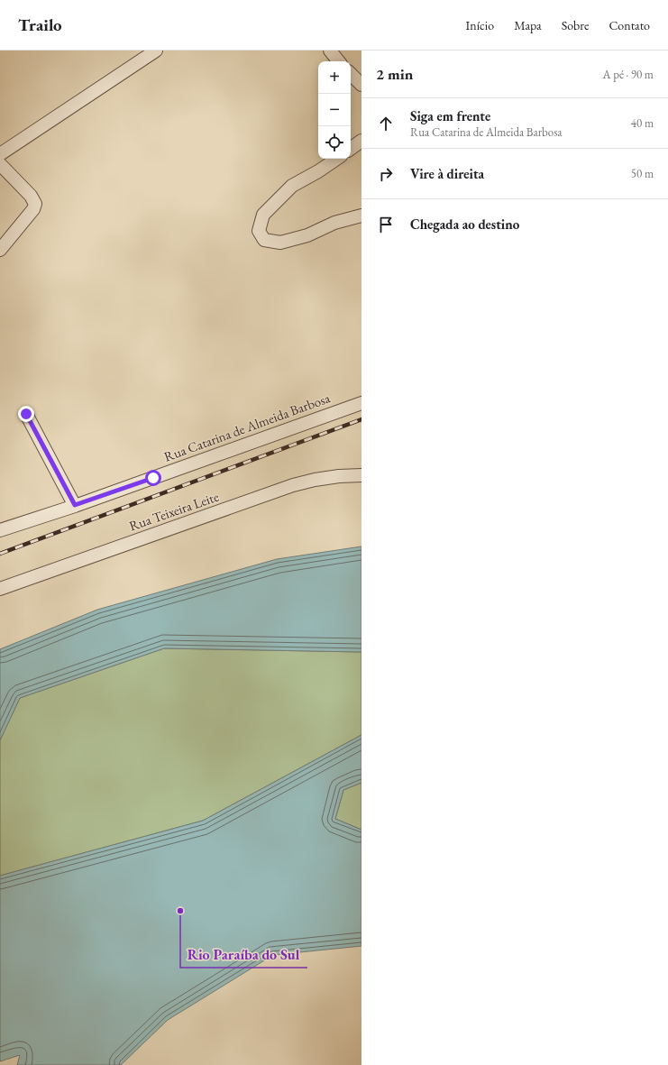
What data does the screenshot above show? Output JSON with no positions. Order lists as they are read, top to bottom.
{
  "streets": {
    "street": ["Rua Catarina de Almeida Barbosa", "Rua Teixeira Leite"]
  },
  "places": ["Rio Paraíba do Sul"],
  "page": {
    "header": "Trailo",
    "nav": [
      "Início",
      "Mapa",
      "Sobre",
      "Contato"
    ],
    "heading": ["2 min", "A pé · 90 m"],
    "map_buttons": ["+", "−"],
    "list": [
      ["Siga em frente", "Rua Catarina de Almeida Barbosa", "40 m"],
      ["Vire à direita", "50 m"],
      "Chegada ao destino"
    ]
  }
}
